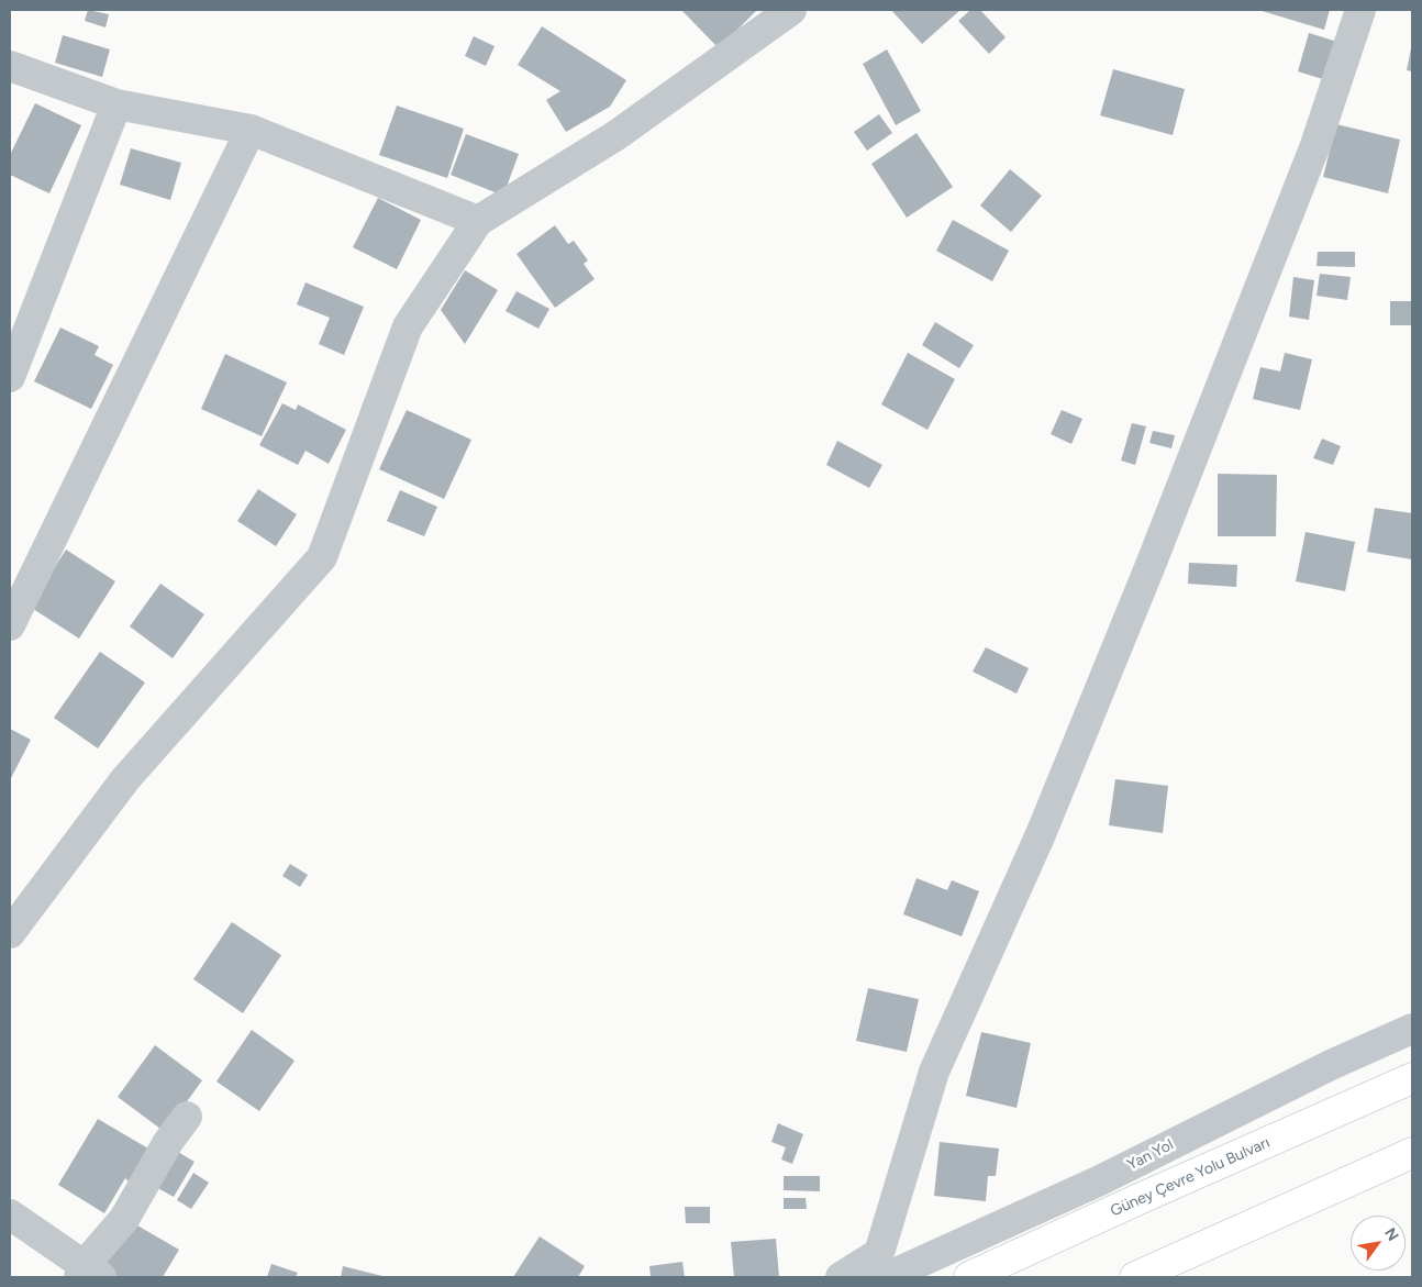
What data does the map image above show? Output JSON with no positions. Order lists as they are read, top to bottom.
{
  "streets": {
    "highway": ["Güney Çevre Yolu Bulvarı"],
    "street": ["Yan Yol"]
  },
  "north": "top right"
}
